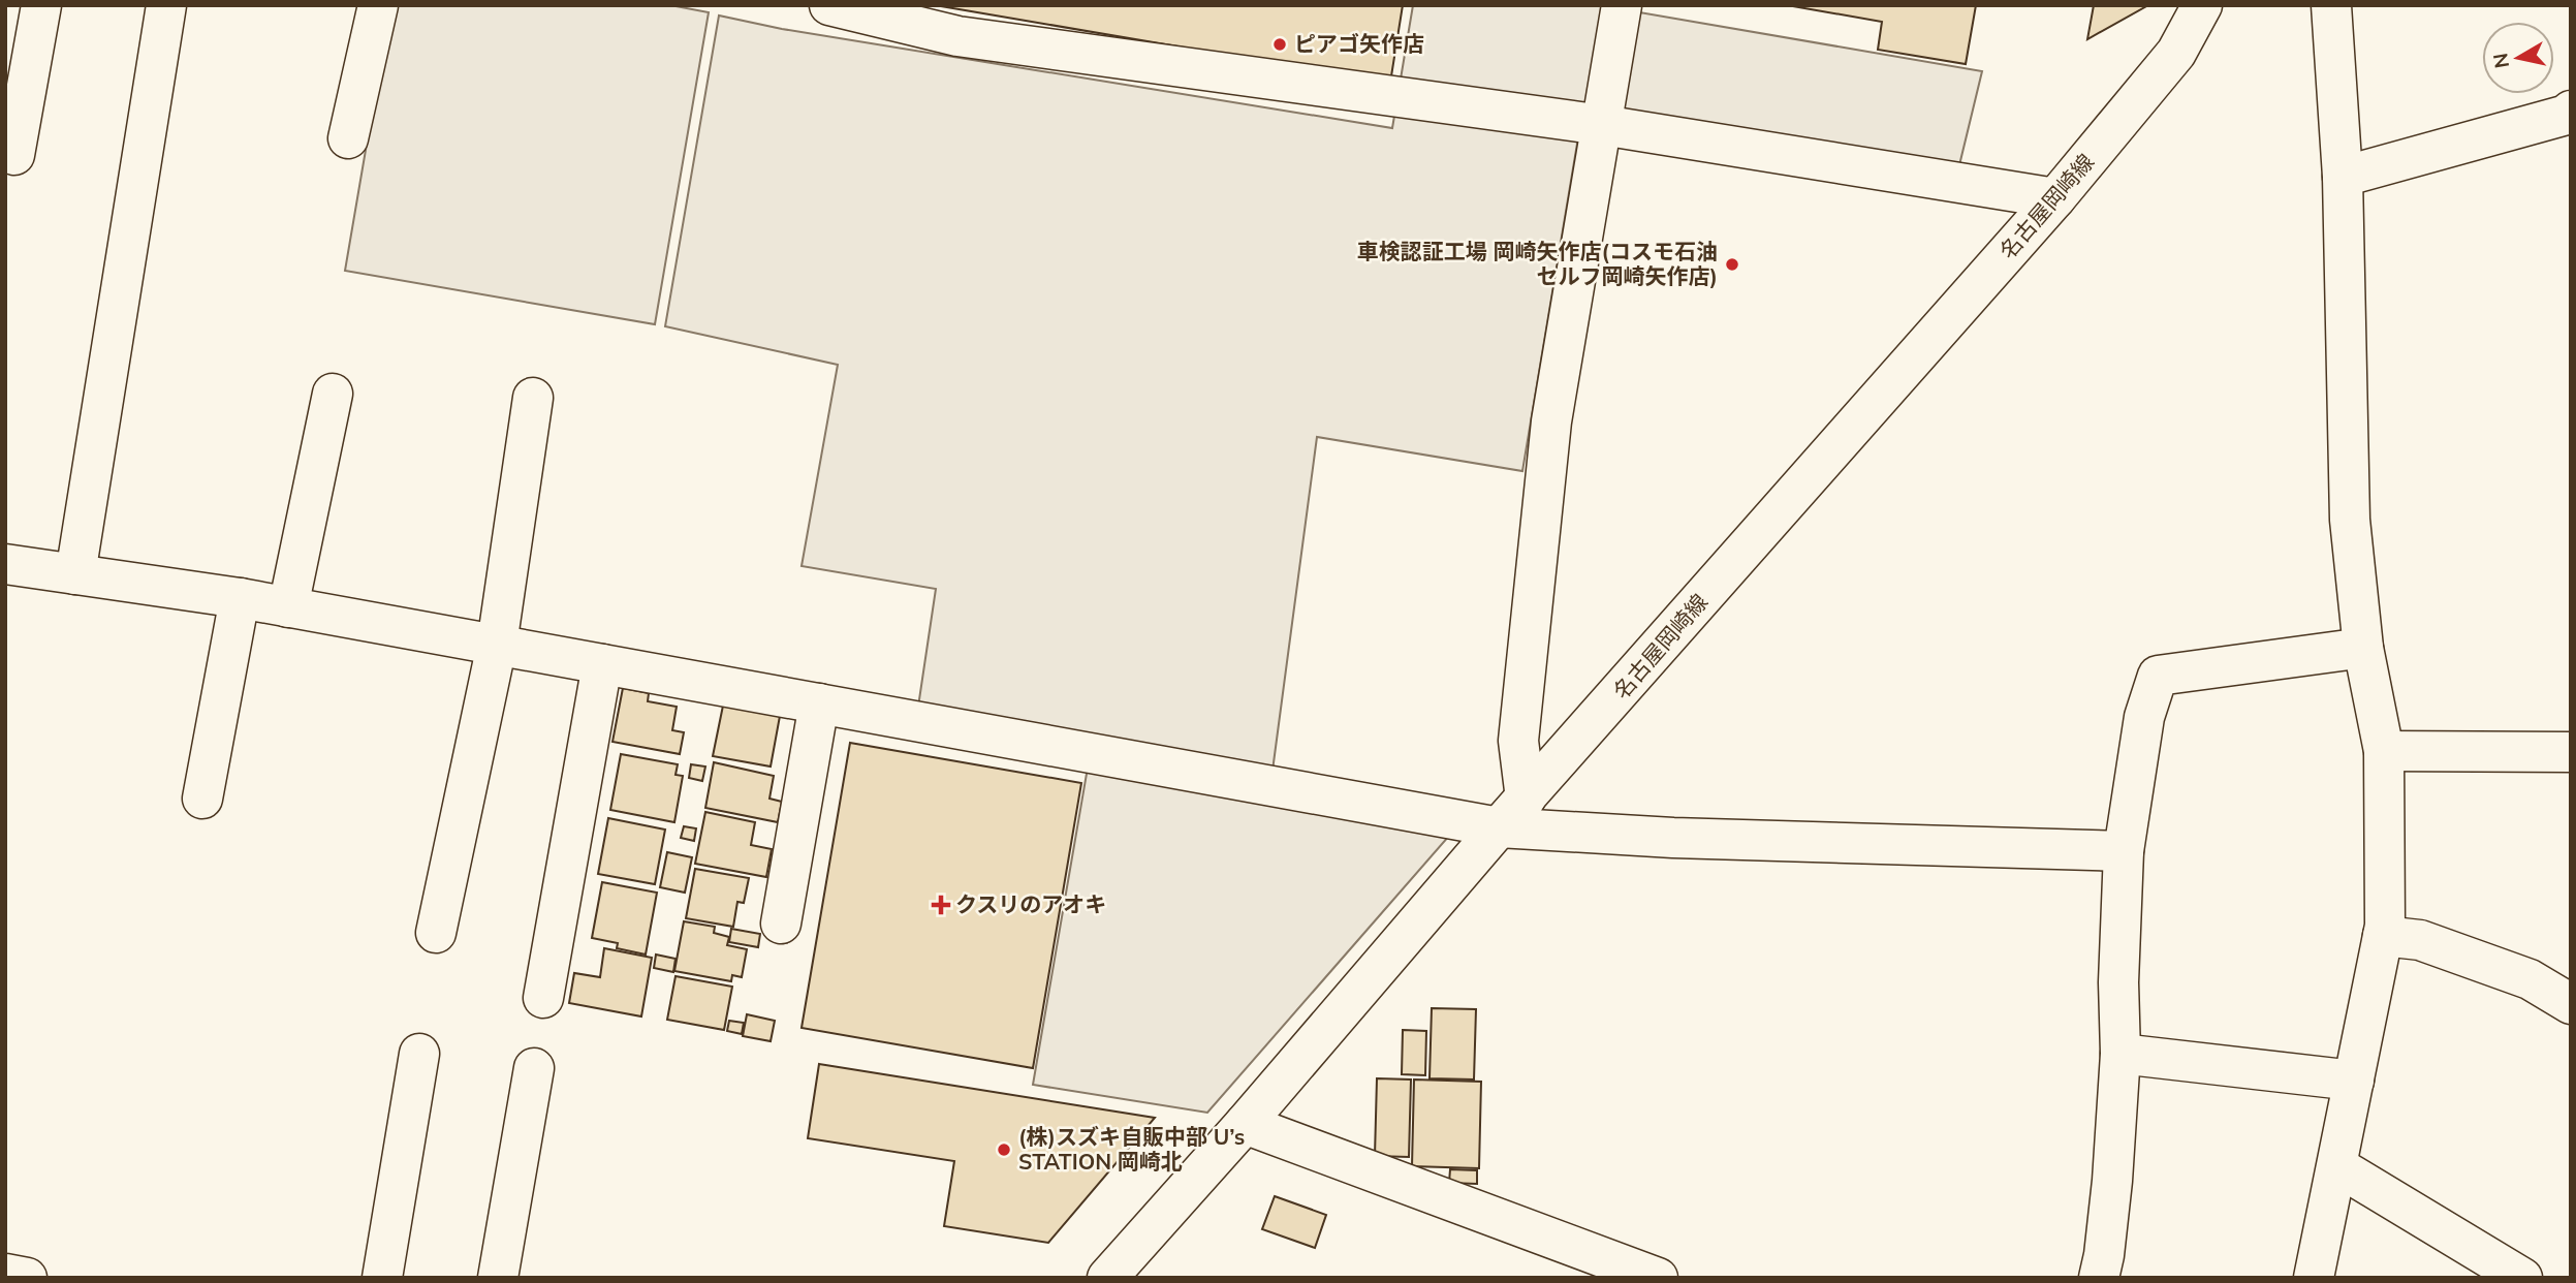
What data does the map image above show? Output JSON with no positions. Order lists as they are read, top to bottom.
{
  "streets": {
    "street": ["名古屋岡崎線"]
  },
  "places": {
    "other": ["ピアゴ矢作店", "車検認証工場 岡崎矢作店(コスモ石油 セルフ岡崎矢作店)", "(株)スズキ自販中部 U’s STATION 岡崎北"],
    "health": ["クスリのアオキ"]
  },
  "north": "left"
}
